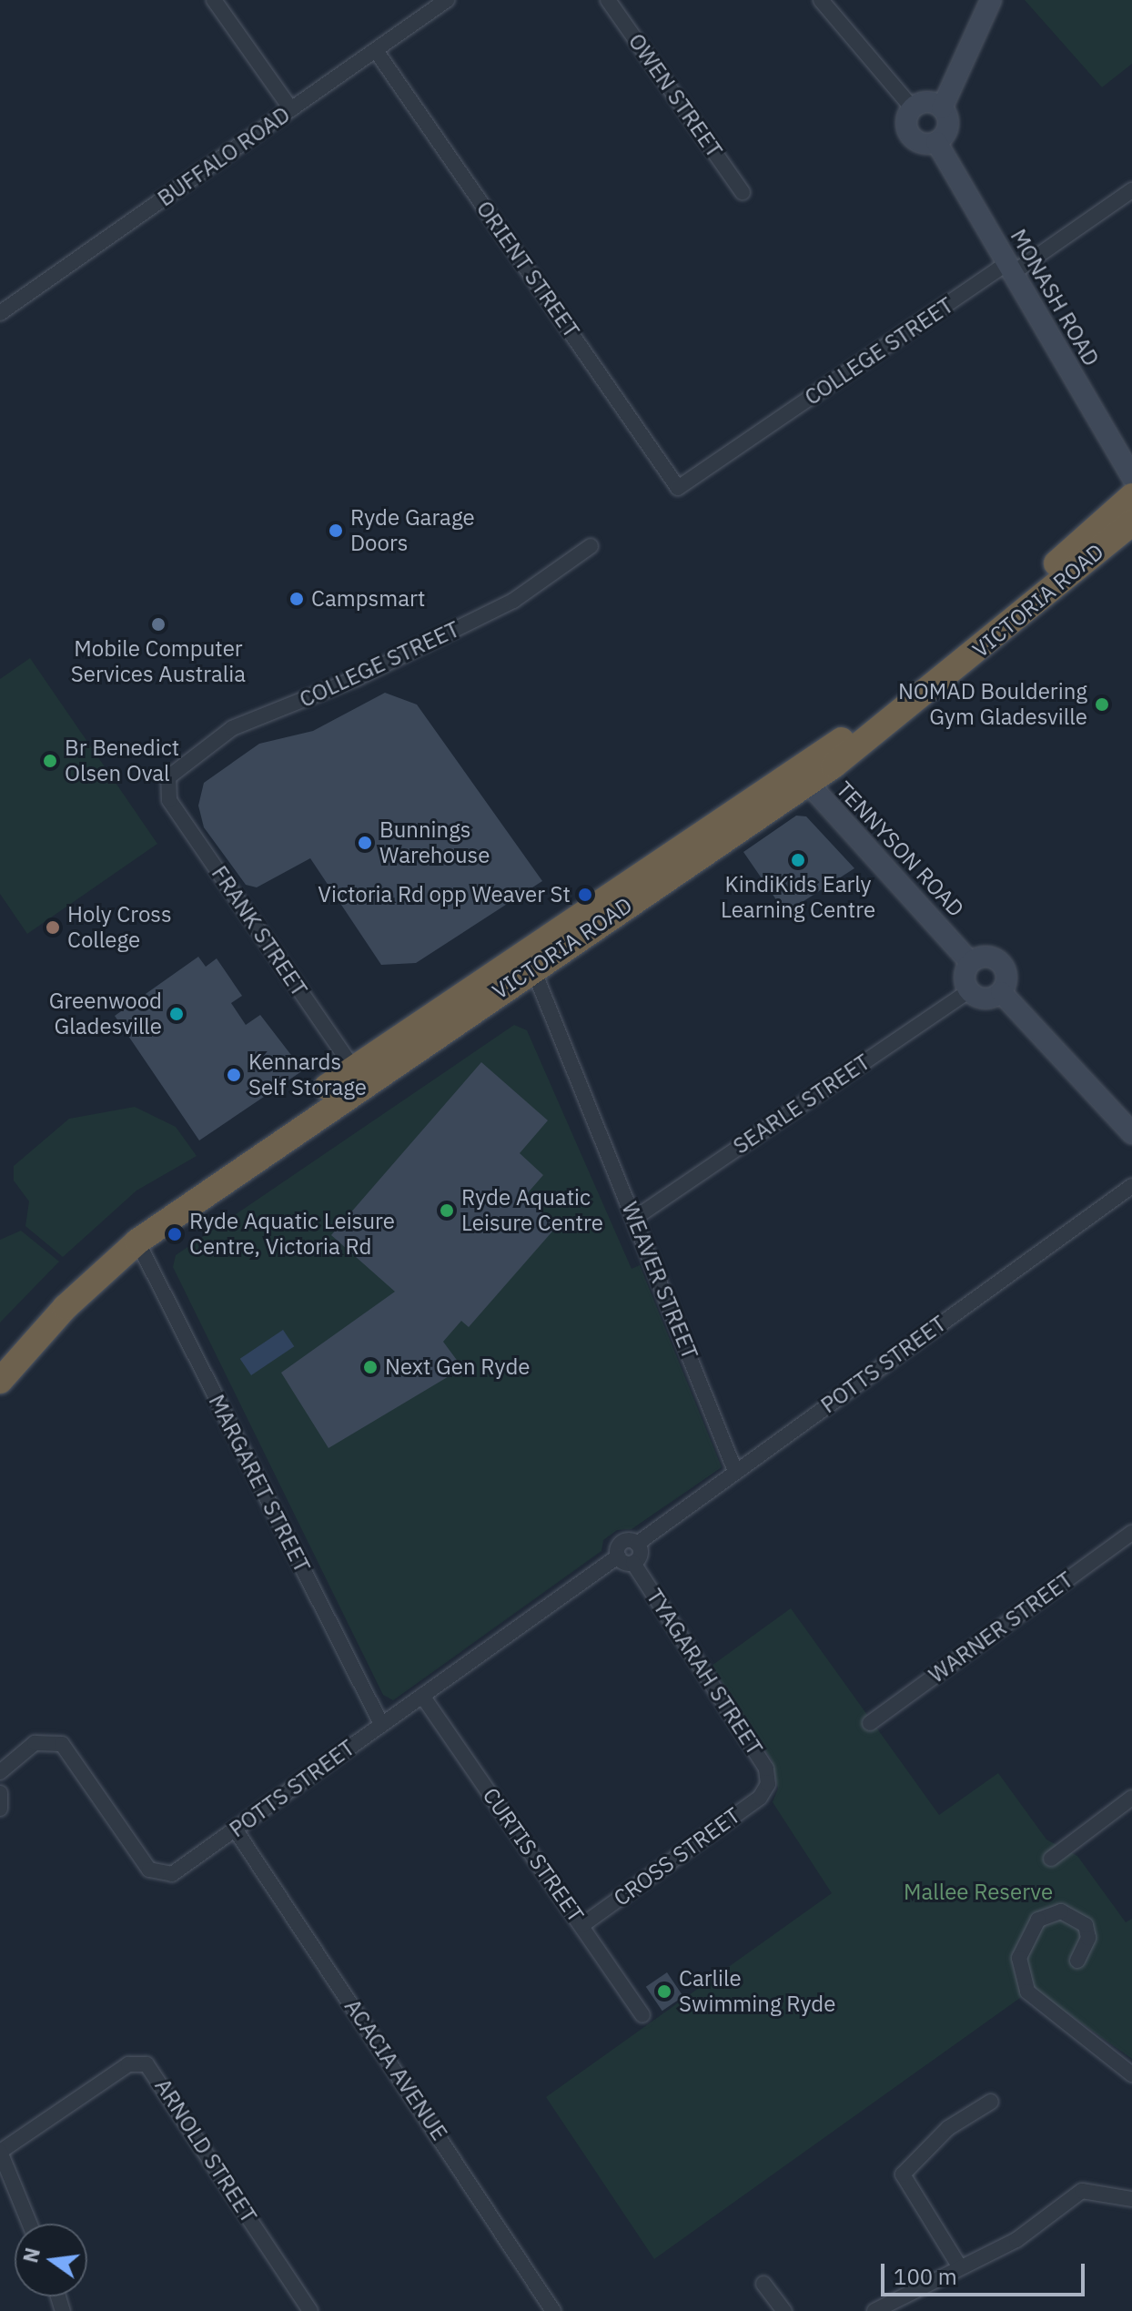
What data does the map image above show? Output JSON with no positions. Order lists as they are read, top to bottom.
{
  "streets": {
    "highway": ["VICTORIA ROAD"],
    "main road": ["MONASH ROAD", "TENNYSON ROAD"],
    "street": [
      "OWEN STREET",
      "BUFFALO ROAD",
      "ORIENT STREET",
      "COLLEGE STREET",
      "FRANK STREET",
      "SEARLE STREET",
      "WEAVER STREET",
      "POTTS STREET",
      "MARGARET STREET",
      "WARNER STREET",
      "TYAGARAH STREET",
      "CURTIS STREET",
      "CROSS STREET",
      "ACACIA AVENUE",
      "ARNOLD STREET"
    ]
  },
  "crossings": [
    ["BUFFALO ROAD", "ORIENT STREET"],
    ["ORIENT STREET", "COLLEGE STREET"],
    ["MONASH ROAD", "COLLEGE STREET"],
    ["COLLEGE STREET", "FRANK STREET"],
    ["VICTORIA ROAD", "TENNYSON ROAD"],
    ["VICTORIA ROAD", "FRANK STREET"],
    ["VICTORIA ROAD", "WEAVER STREET"],
    ["VICTORIA ROAD", "MARGARET STREET"],
    ["TENNYSON ROAD", "SEARLE STREET"],
    ["SEARLE STREET", "WEAVER STREET"],
    ["WEAVER STREET", "POTTS STREET"],
    ["POTTS STREET", "MARGARET STREET"],
    ["POTTS STREET", "CURTIS STREET"],
    ["POTTS STREET", "ACACIA AVENUE"],
    ["TYAGARAH STREET", "CROSS STREET"],
    ["CURTIS STREET", "CROSS STREET"]
  ],
  "parks": ["Mallee Reserve"],
  "places": [
    "Ryde Garage Doors",
    "Campsmart",
    "Mobile Computer Services Australia",
    "NOMAD Bouldering Gym Gladesville",
    "Br Benedict Olsen Oval",
    "Bunnings Warehouse",
    "KindiKids Early Learning Centre",
    "Victoria Rd opp Weaver St",
    "Holy Cross College",
    "Greenwood Gladesville",
    "Kennards Self Storage",
    "Ryde Aquatic Leisure Centre",
    "Ryde Aquatic Leisure Centre, Victoria Rd",
    "Next Gen Ryde",
    "Carlile Swimming Ryde"
  ],
  "scale_bar": "100 m",
  "north": "left"
}
